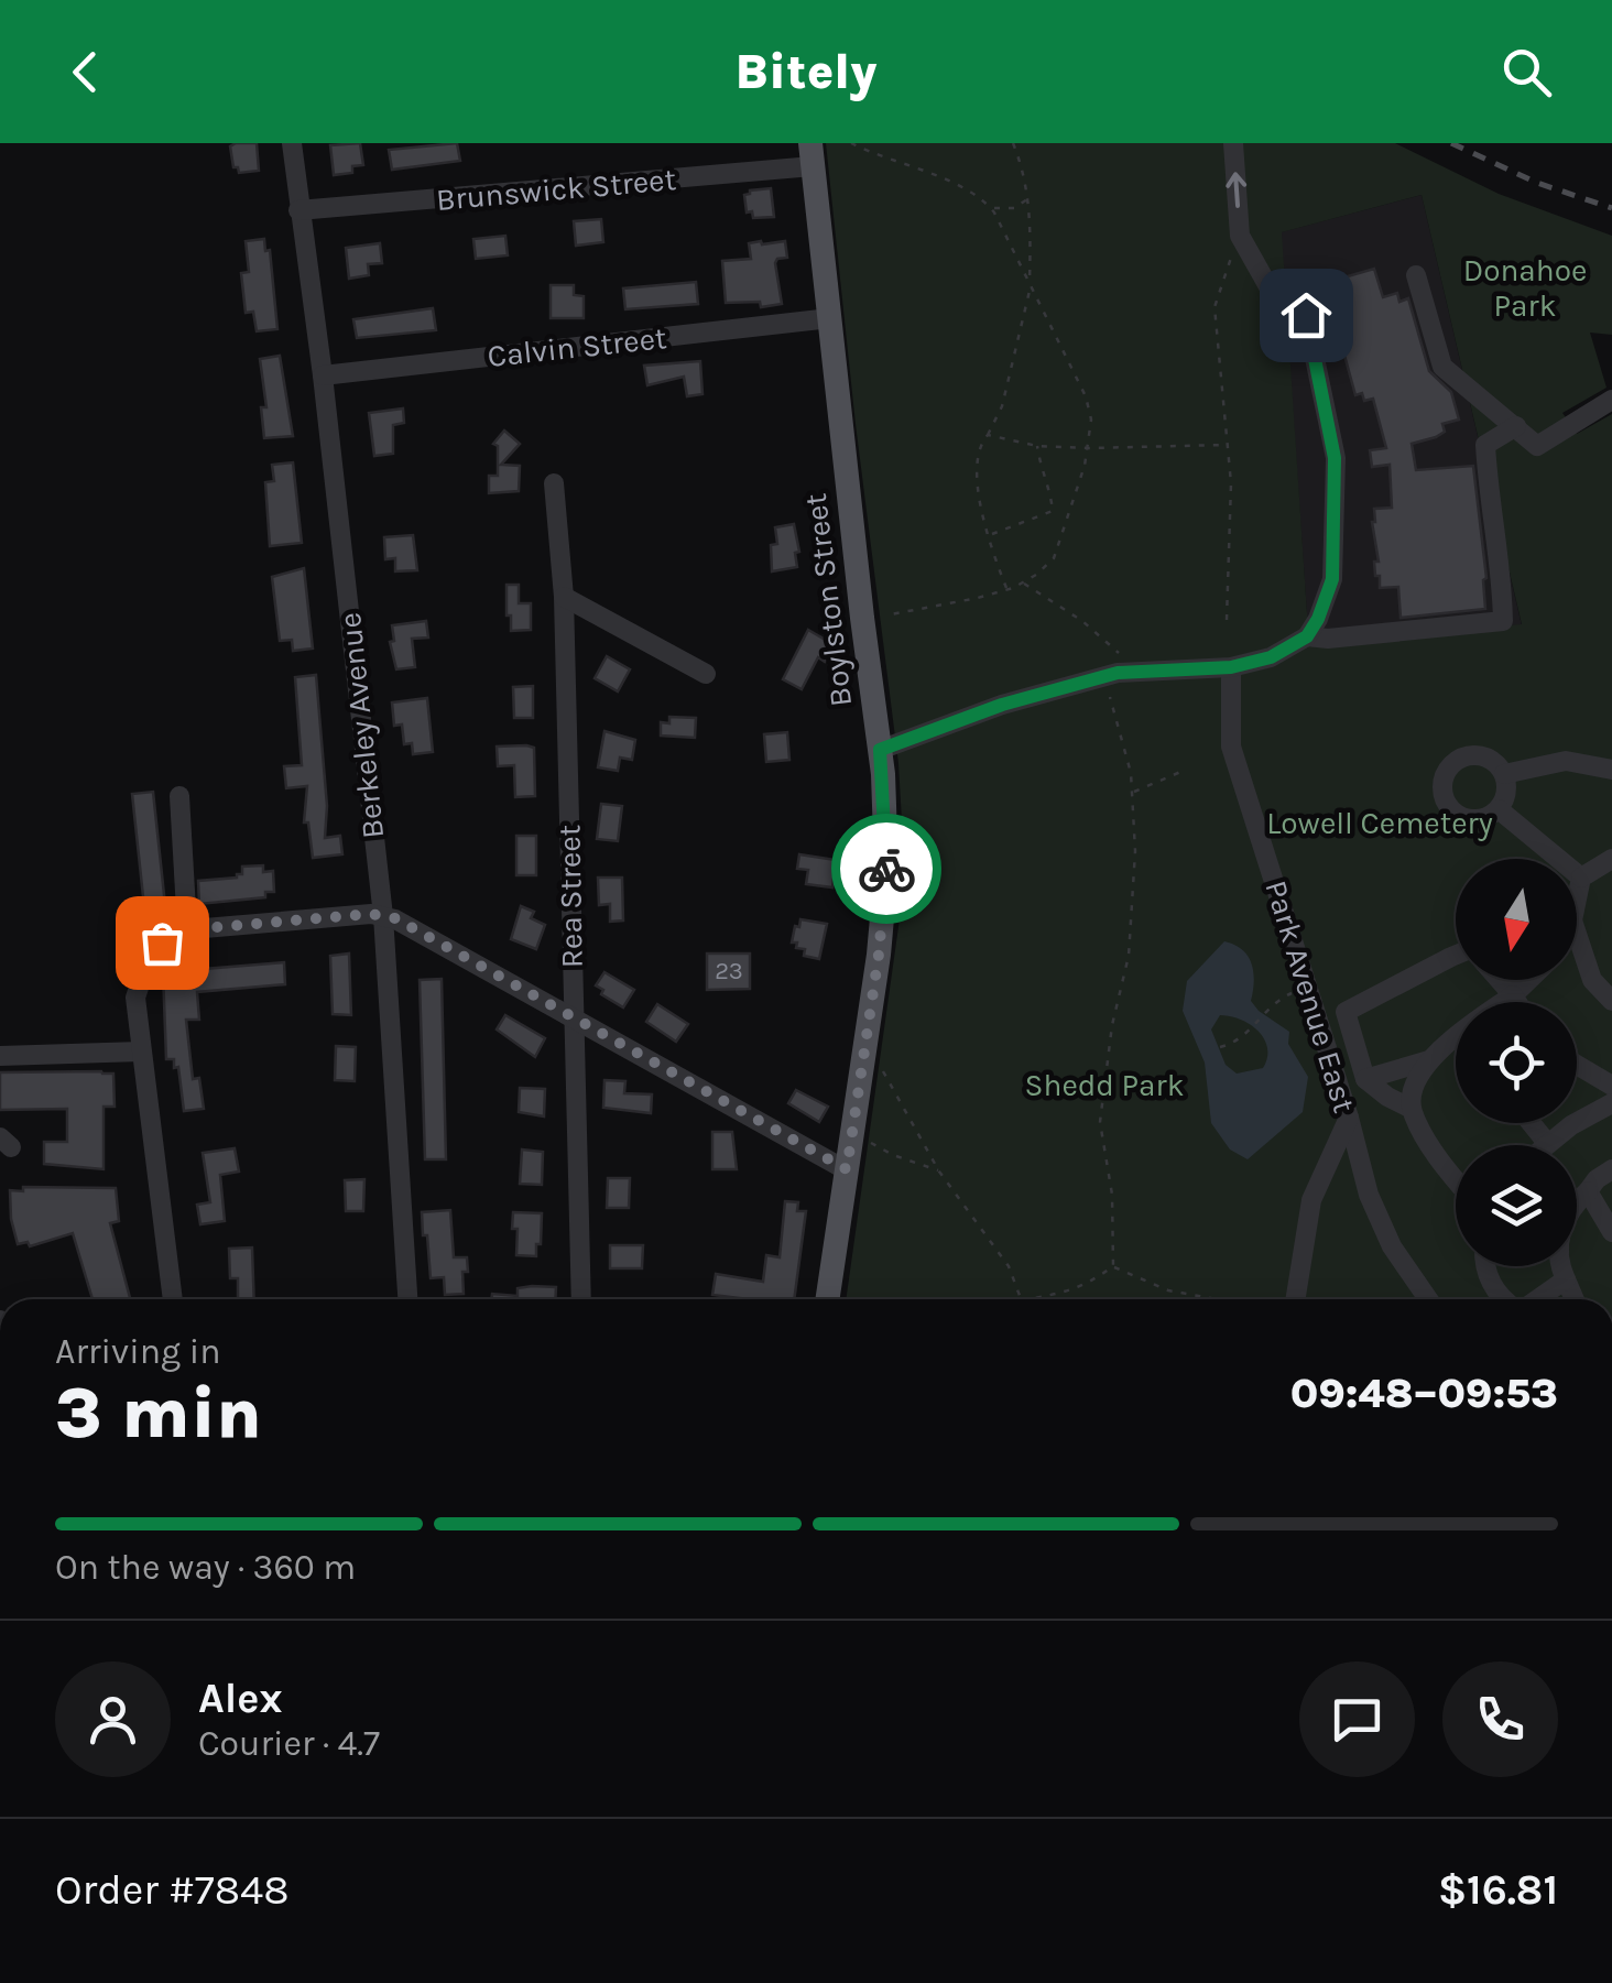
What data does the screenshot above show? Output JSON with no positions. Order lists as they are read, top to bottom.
{
  "streets": {
    "main road": ["Boylston Street"],
    "street": [
      "Brunswick Street",
      "Calvin Street",
      "Berkeley Avenue",
      "Rea Street",
      "Park Avenue East"
    ]
  },
  "crossings": [
    ["Brunswick Street", "Boylston Street"],
    ["Brunswick Street", "Berkeley Avenue"],
    ["Calvin Street", "Boylston Street"],
    ["Calvin Street", "Berkeley Avenue"]
  ],
  "parks": ["Donahoe Park", "Lowell Cemetery", "Shedd Park"],
  "house_numbers": ["23"],
  "north": "bottom",
  "page": {
    "header": "Bitely",
    "heading": ["3 min", "Arriving in", "09:48–09:53"],
    "panel": [
      "Alex",
      "Courier · 4.7",
      "Order #7848",
      "$16.81"
    ],
    "bar": "On the way · 360 m"
  }
}
